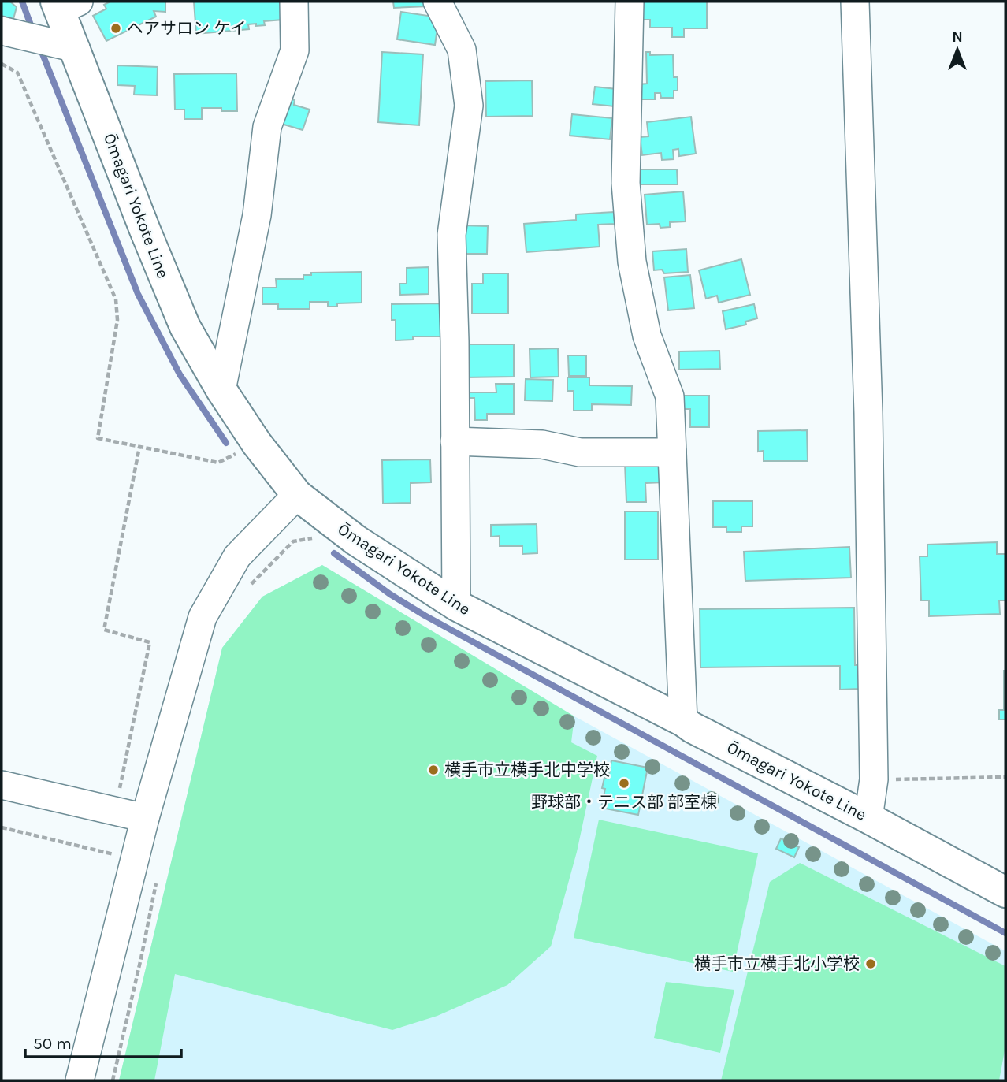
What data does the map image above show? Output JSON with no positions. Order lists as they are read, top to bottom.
{
  "streets": {
    "main road": ["Ōmagari Yokote Line"]
  },
  "places": [
    "ヘアサロン ケイ",
    "横手市立横手北中学校",
    "野球部・テニス部 部室棟",
    "横手市立横手北小学校"
  ],
  "scale_bar": "50 m",
  "north": "top"
}
